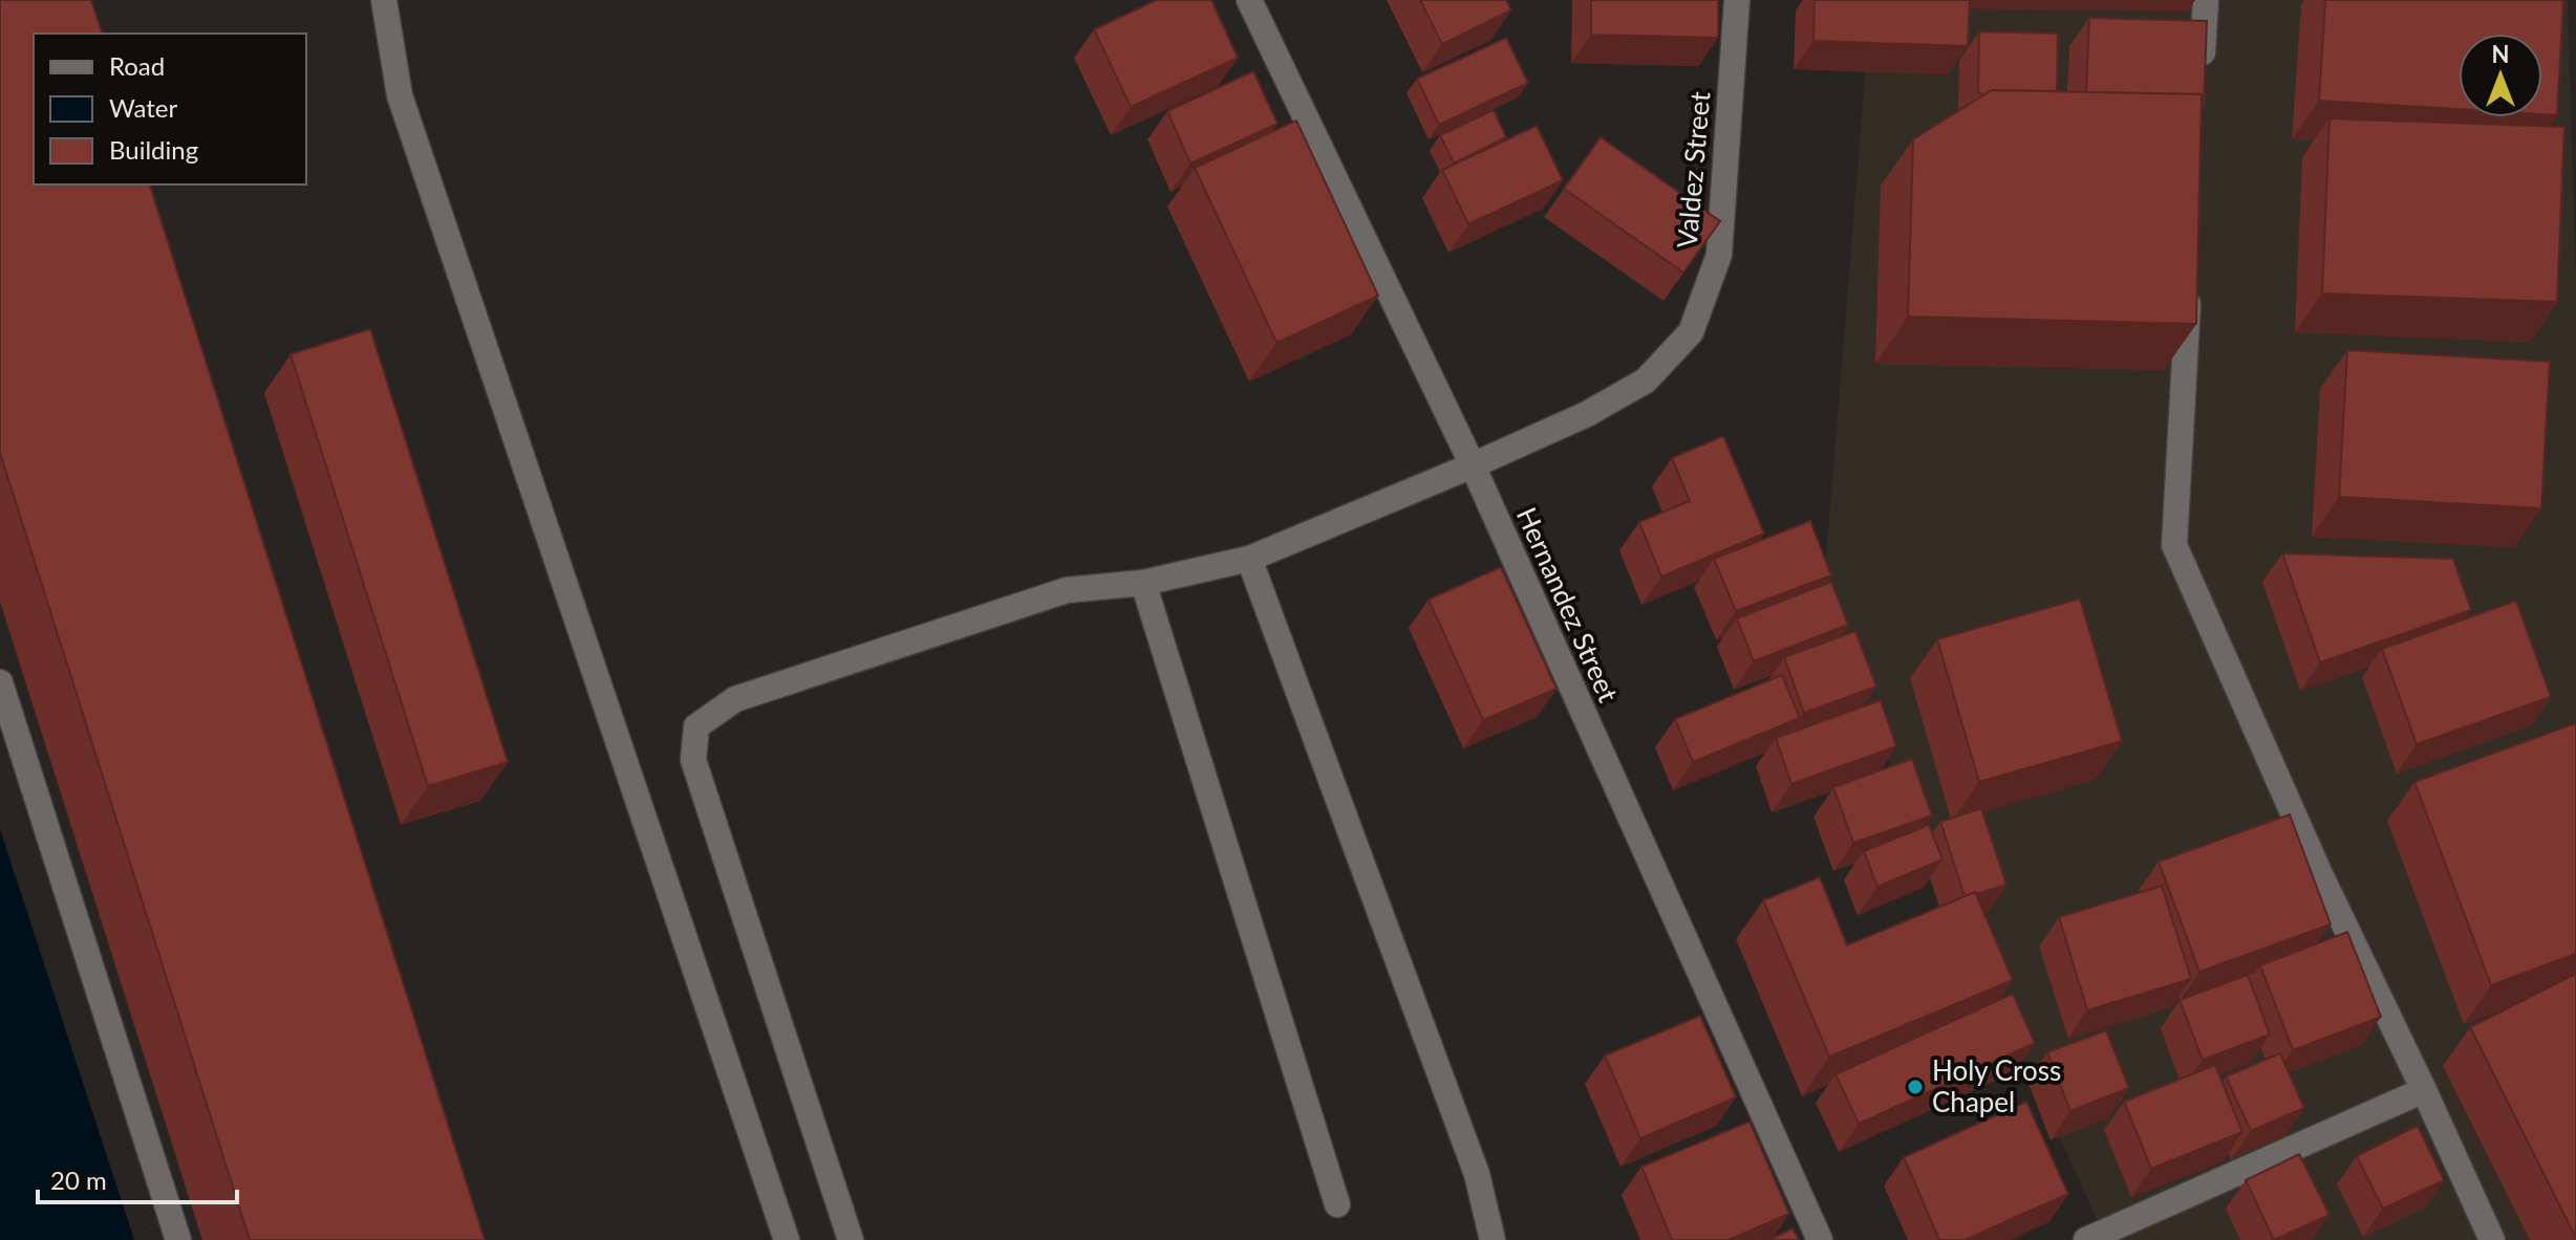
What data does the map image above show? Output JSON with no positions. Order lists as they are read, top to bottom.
{
  "streets": {
    "street": ["Valdez Street", "Hernandez Street"]
  },
  "crossings": [
    ["Valdez Street", "Hernandez Street"]
  ],
  "places": ["Holy Cross Chapel"],
  "legend": ["Road", "Water", "Building"],
  "scale_bar": "20 m",
  "north": "top"
}
